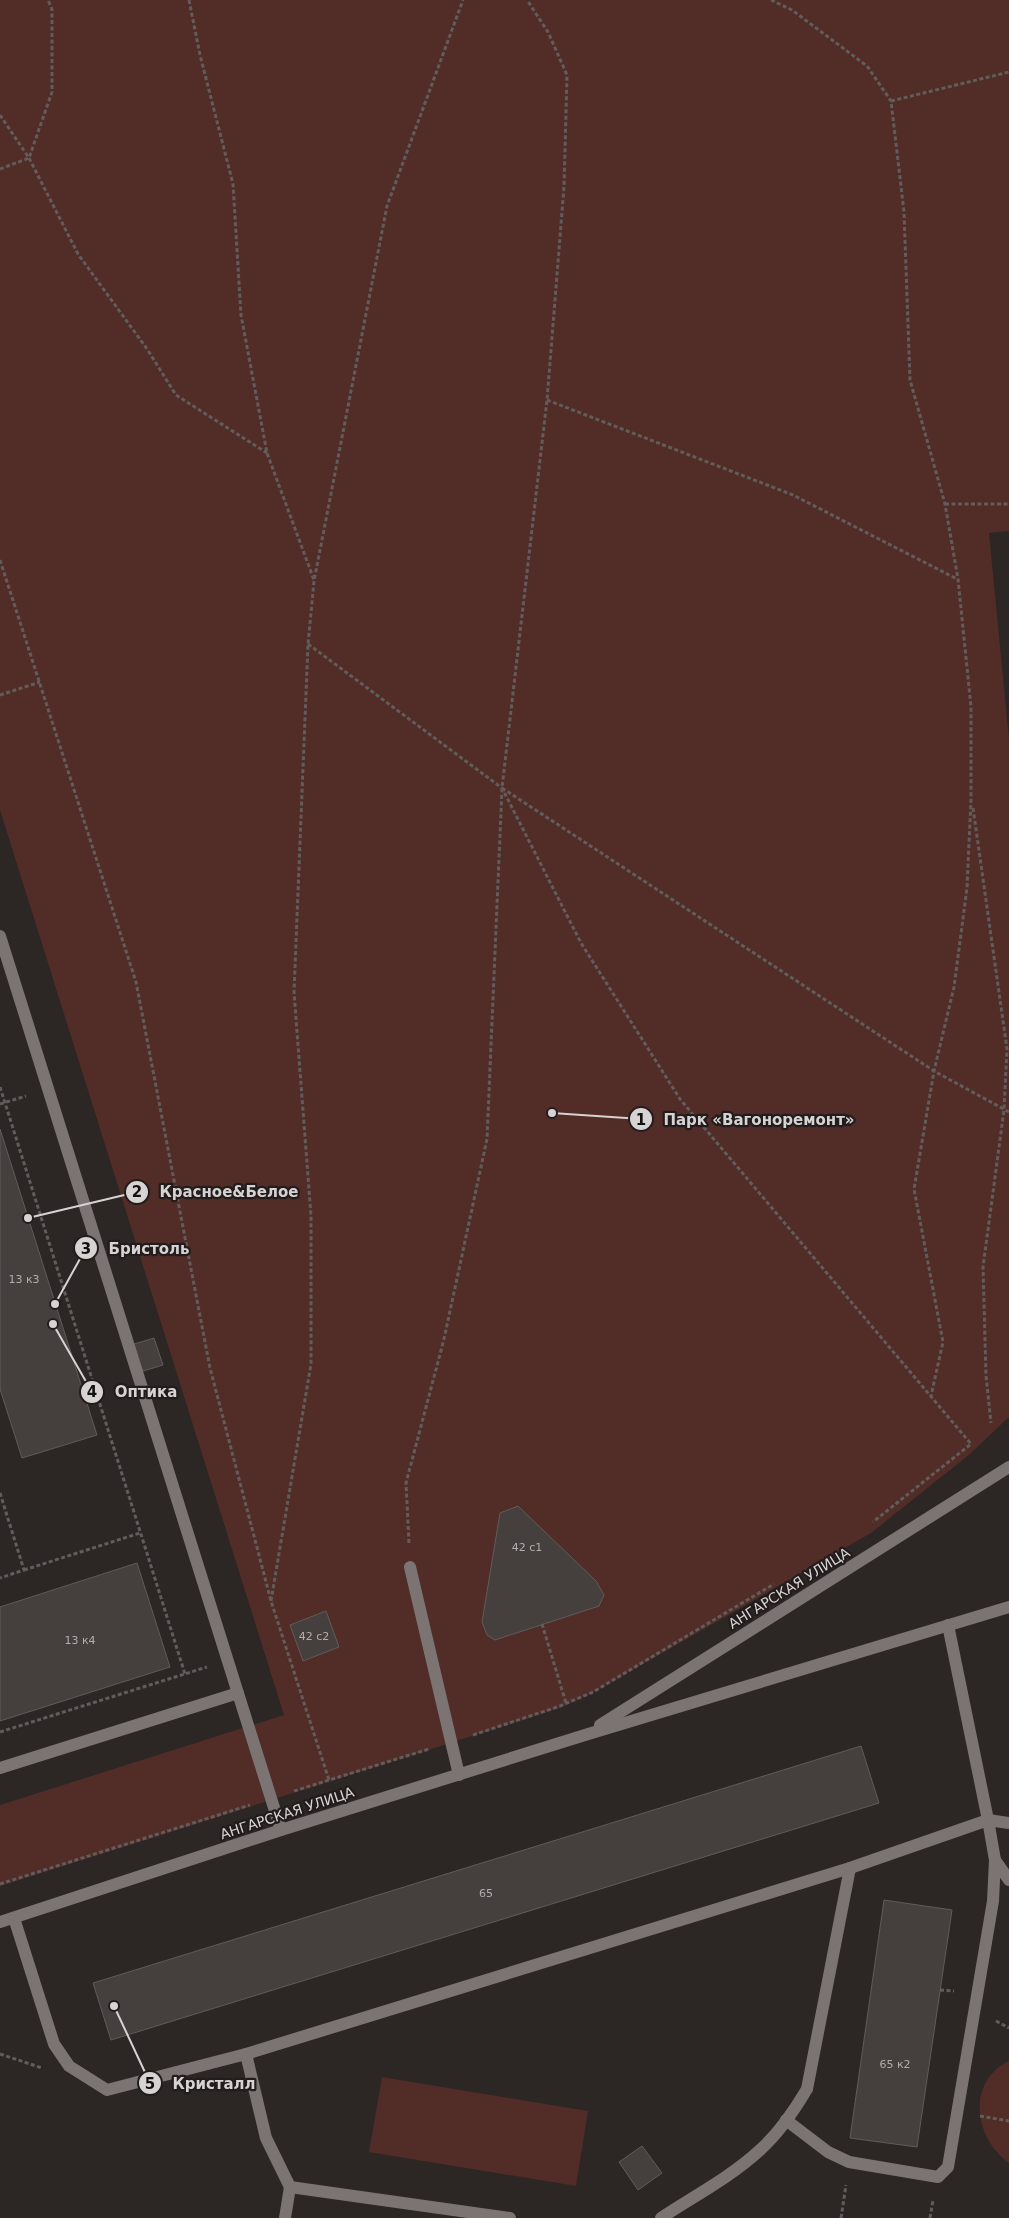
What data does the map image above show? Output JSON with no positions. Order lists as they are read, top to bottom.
{
  "streets": {
    "street": ["АНГАРСКАЯ УЛИЦА"]
  },
  "places": [
    "Парк «Вагоноремонт»",
    "Красное&Белое",
    "Бристоль",
    "Оптика",
    "Кристалл"
  ],
  "house_numbers": [
    "13 к3",
    "42 с1",
    "42 с2",
    "13 к4",
    "65",
    "65 к2"
  ]
}
